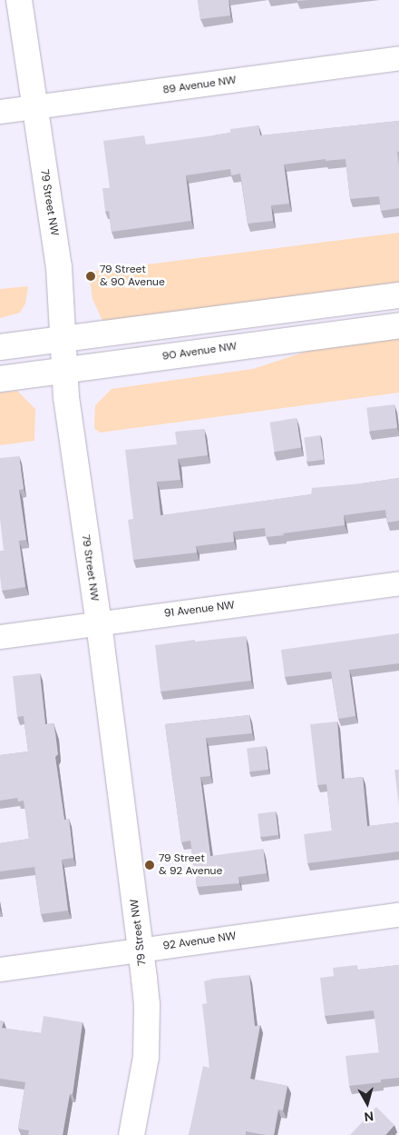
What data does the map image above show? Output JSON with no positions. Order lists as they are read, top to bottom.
{
  "streets": {
    "street": [
      "89 Avenue NW",
      "79 Street NW",
      "90 Avenue NW",
      "91 Avenue NW",
      "92 Avenue NW"
    ]
  },
  "crossings": [
    ["89 Avenue NW", "79 Street NW"],
    ["79 Street NW", "90 Avenue NW"],
    ["79 Street NW", "91 Avenue NW"],
    ["79 Street NW", "92 Avenue NW"]
  ],
  "places": ["79 Street & 90 Avenue", "79 Street & 92 Avenue"],
  "north": "bottom"
}
